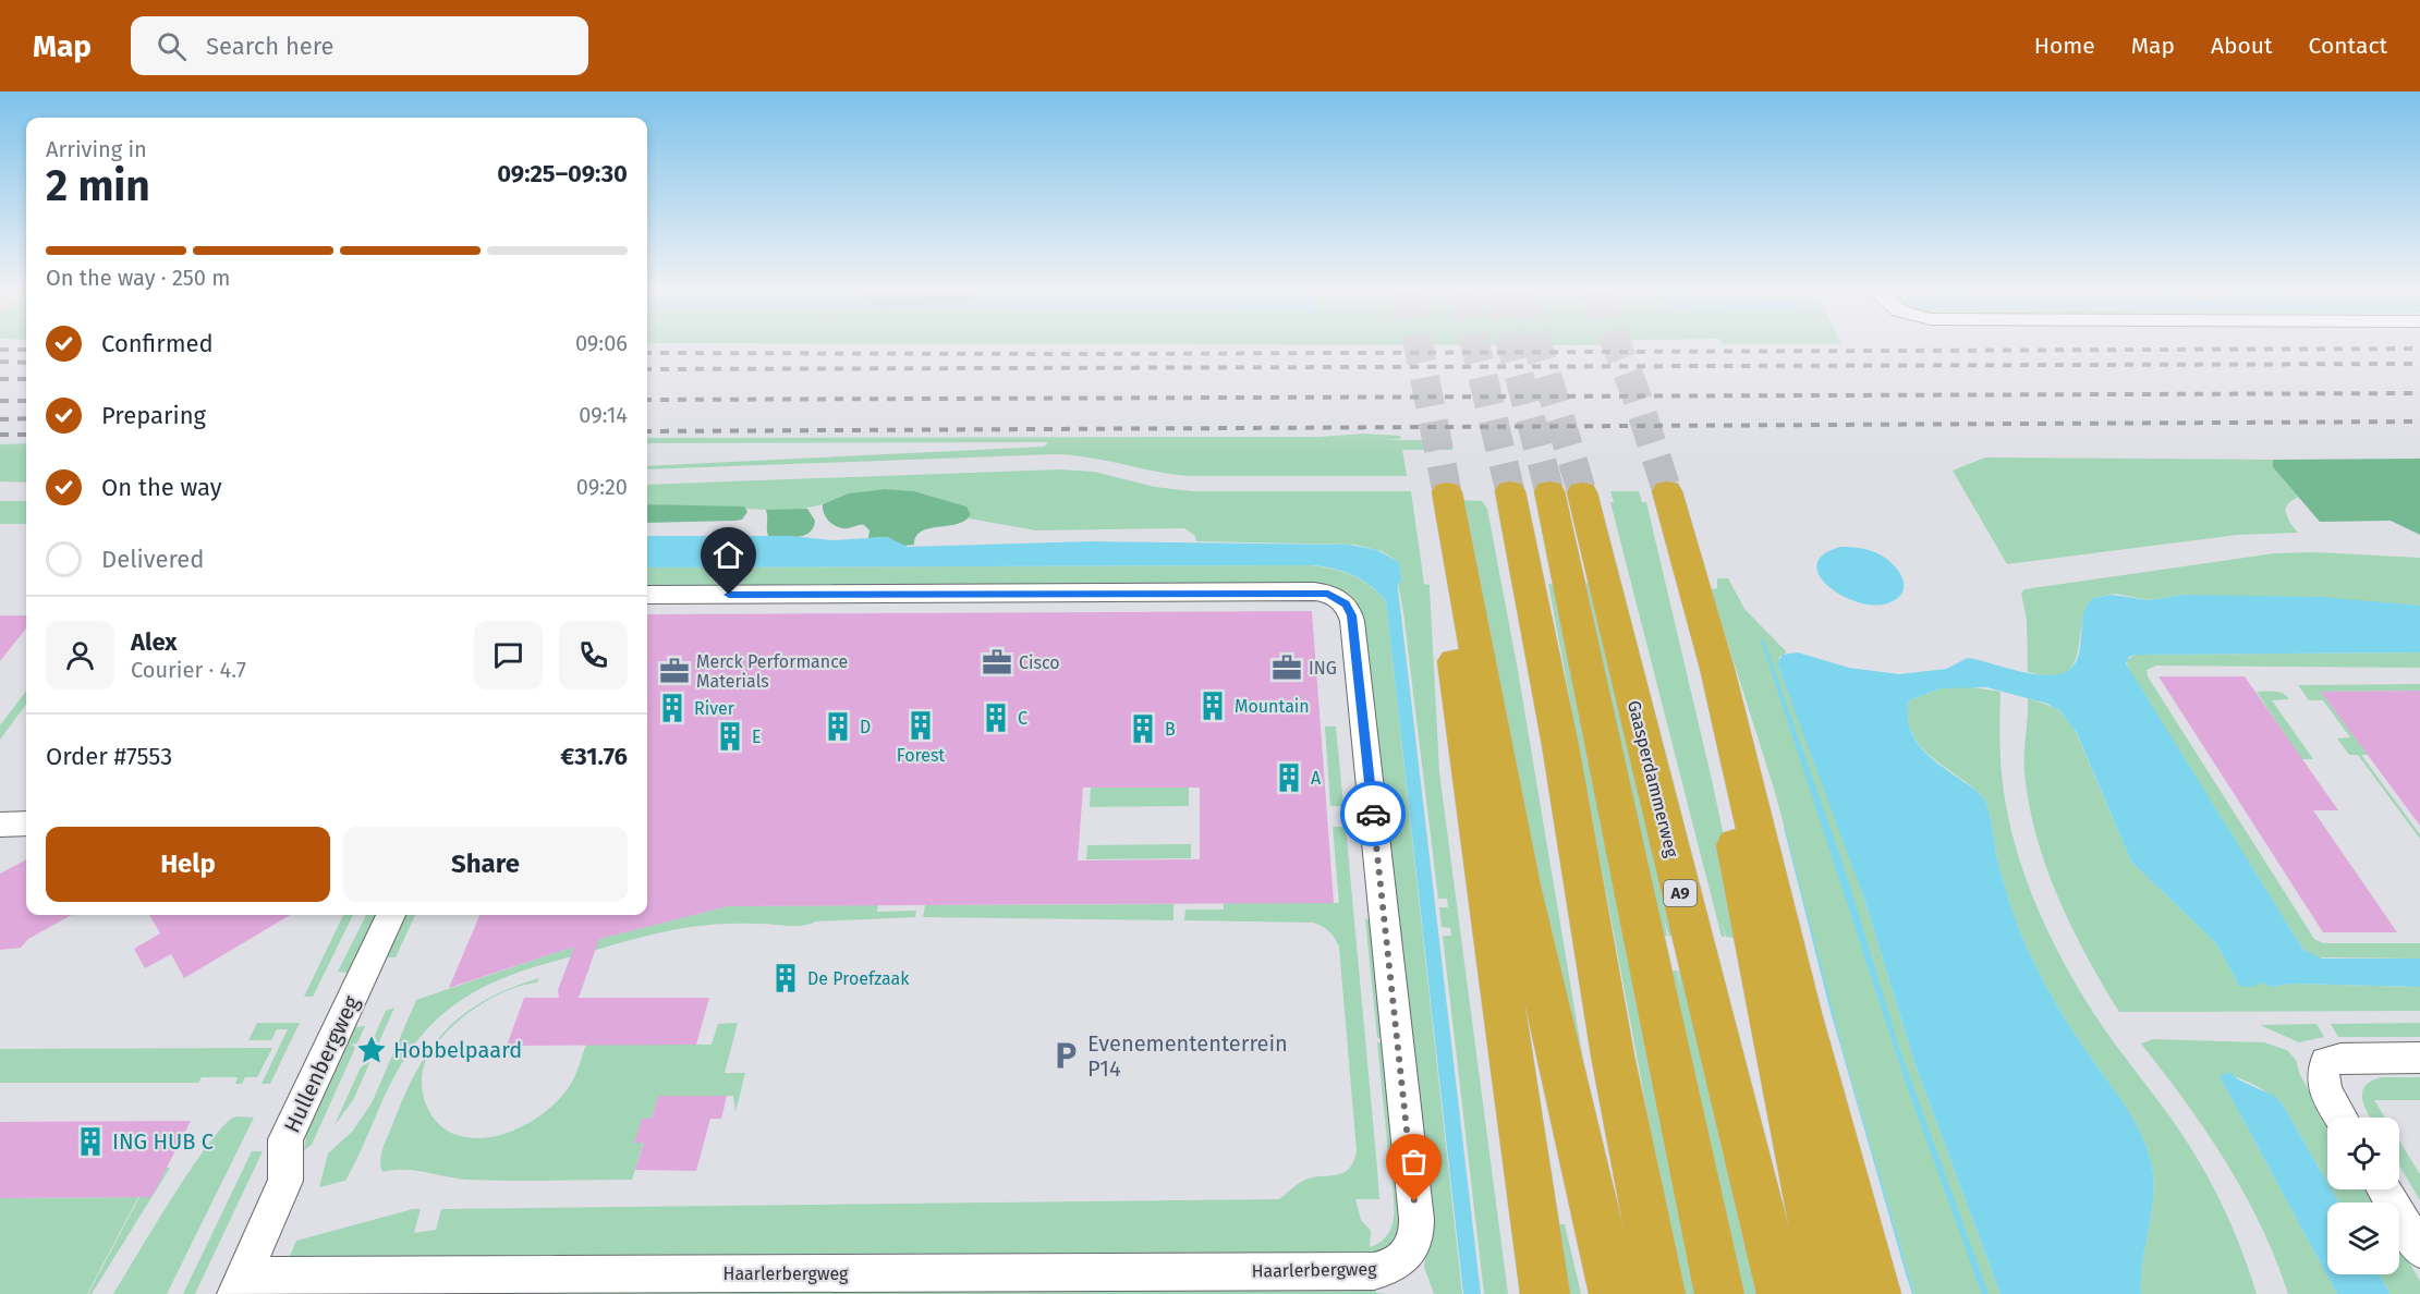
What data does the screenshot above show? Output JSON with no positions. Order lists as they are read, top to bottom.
{
  "streets": {
    "highway": ["Gaasperdammerweg", "A9"],
    "street": ["Hullenbergweg", "Haarlerbergweg"]
  },
  "crossings": [
    ["Gaasperdammerweg", "A9"],
    ["Hullenbergweg", "Haarlerbergweg"]
  ],
  "places": {
    "office": ["Cisco", "ING", "Merck Performance Materials"],
    "building": [
      "Mountain",
      "River",
      "C",
      "Forest",
      "D",
      "B",
      "E",
      "A",
      "De Proefzaak",
      "ING HUB C"
    ],
    "place": ["Hobbelpaard"],
    "parking": ["Evenemententerrein P14"]
  },
  "page": {
    "header": "Map",
    "search": "Search here",
    "nav": [
      "Home",
      "Map",
      "About",
      "Contact"
    ],
    "heading": ["2 min", "Arriving in", "09:25–09:30"],
    "panel": [
      "Alex",
      "Courier · 4.7",
      "Order #7553",
      "€31.76"
    ],
    "bar": "On the way · 250 m",
    "list": [
      ["Confirmed", "09:06"],
      ["Preparing", "09:14"],
      ["On the way", "09:20"],
      "Delivered"
    ],
    "buttons": ["Help", "Share"]
  }
}
